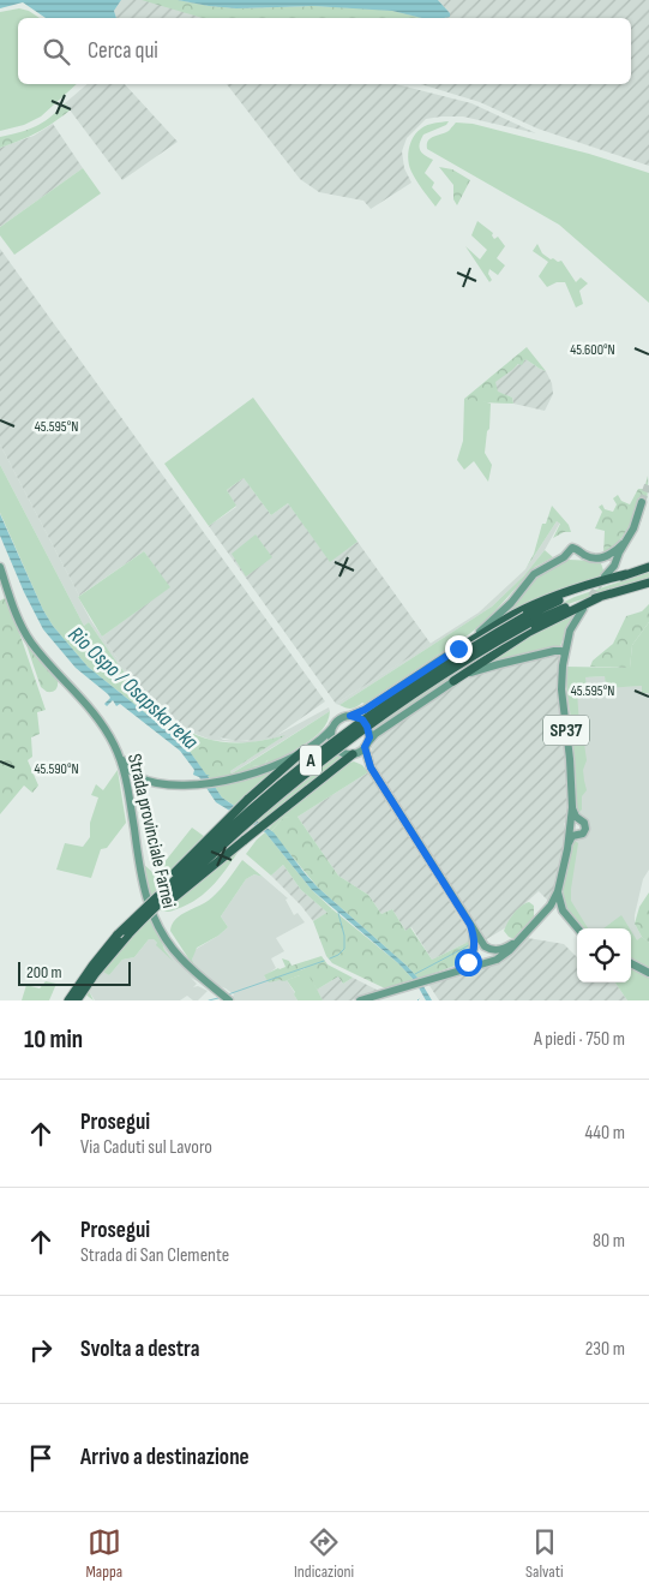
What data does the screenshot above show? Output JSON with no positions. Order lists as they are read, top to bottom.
{
  "streets": {
    "highway": ["A"],
    "main road": ["SP37", "Strada provinciale Farnei"]
  },
  "water": ["Rio Ospo / Osapska reka"],
  "scale_bar": "200 m",
  "page": {
    "search": "Cerca qui",
    "scale": "200 m",
    "heading": ["10 min", "A piedi · 750 m"],
    "list": [
      ["Prosegui", "Via Caduti sul Lavoro", "440 m"],
      ["Prosegui", "Strada di San Clemente", "80 m"],
      ["Svolta a destra", "230 m"],
      "Arrivo a destinazione"
    ],
    "nav": ["Mappa", "Indicazioni", "Salvati"]
  },
  "coordinates": ["45.600°N", "45.595°N", "45.590°N"]
}
